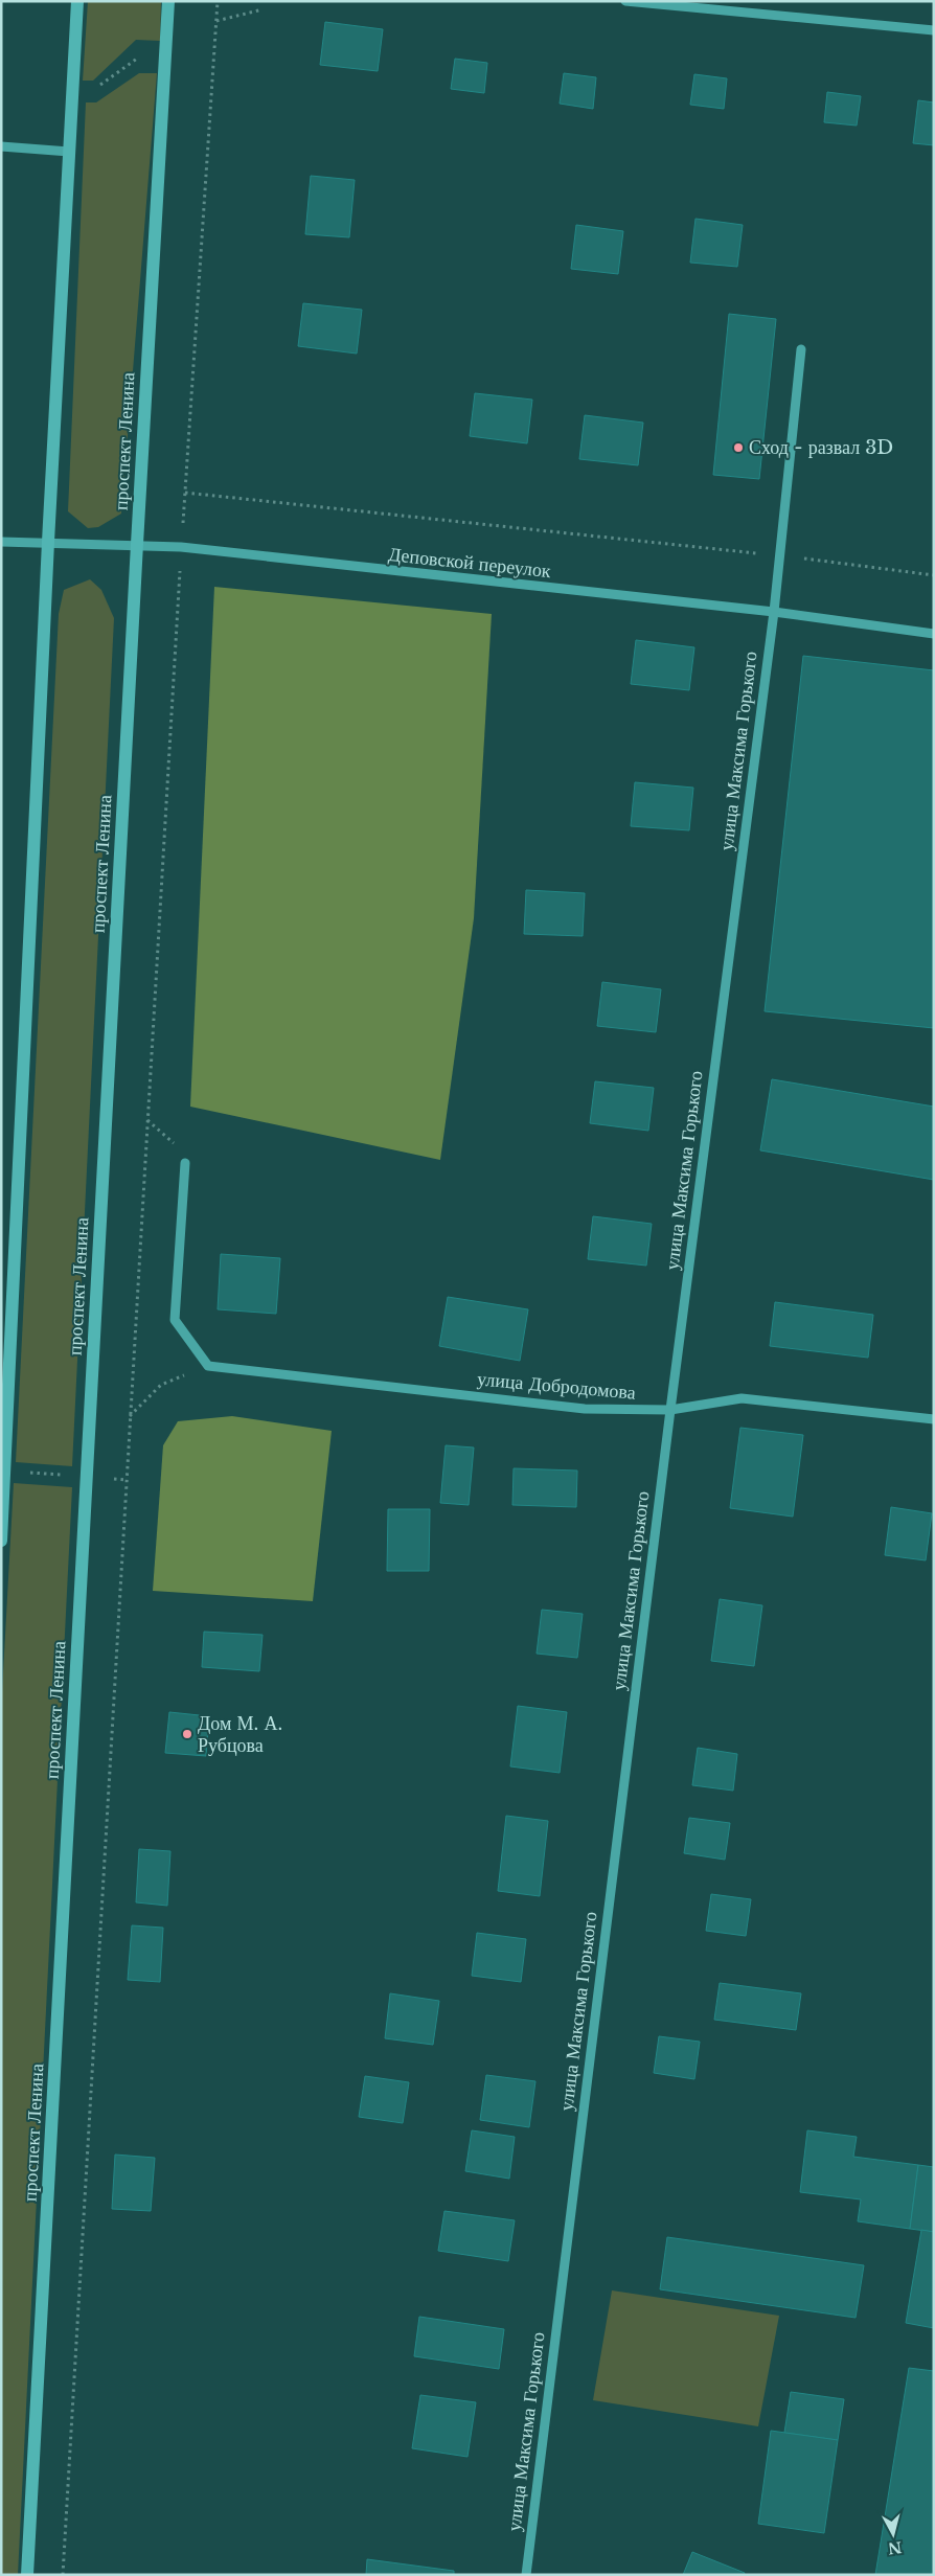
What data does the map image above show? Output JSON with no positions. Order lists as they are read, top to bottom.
{
  "streets": {
    "main road": ["проспект Ленина"],
    "street": ["Деповской переулок", "улица Максима Горького", "улица Добродомова"]
  },
  "crossings": [
    ["проспект Ленина", "Деповской переулок"],
    ["Деповской переулок", "улица Максима Горького"],
    ["улица Максима Горького", "улица Добродомова"]
  ],
  "places": ["Сход - развал 3D", "Дом М. А. Рубцова"],
  "north": "bottom"
}
